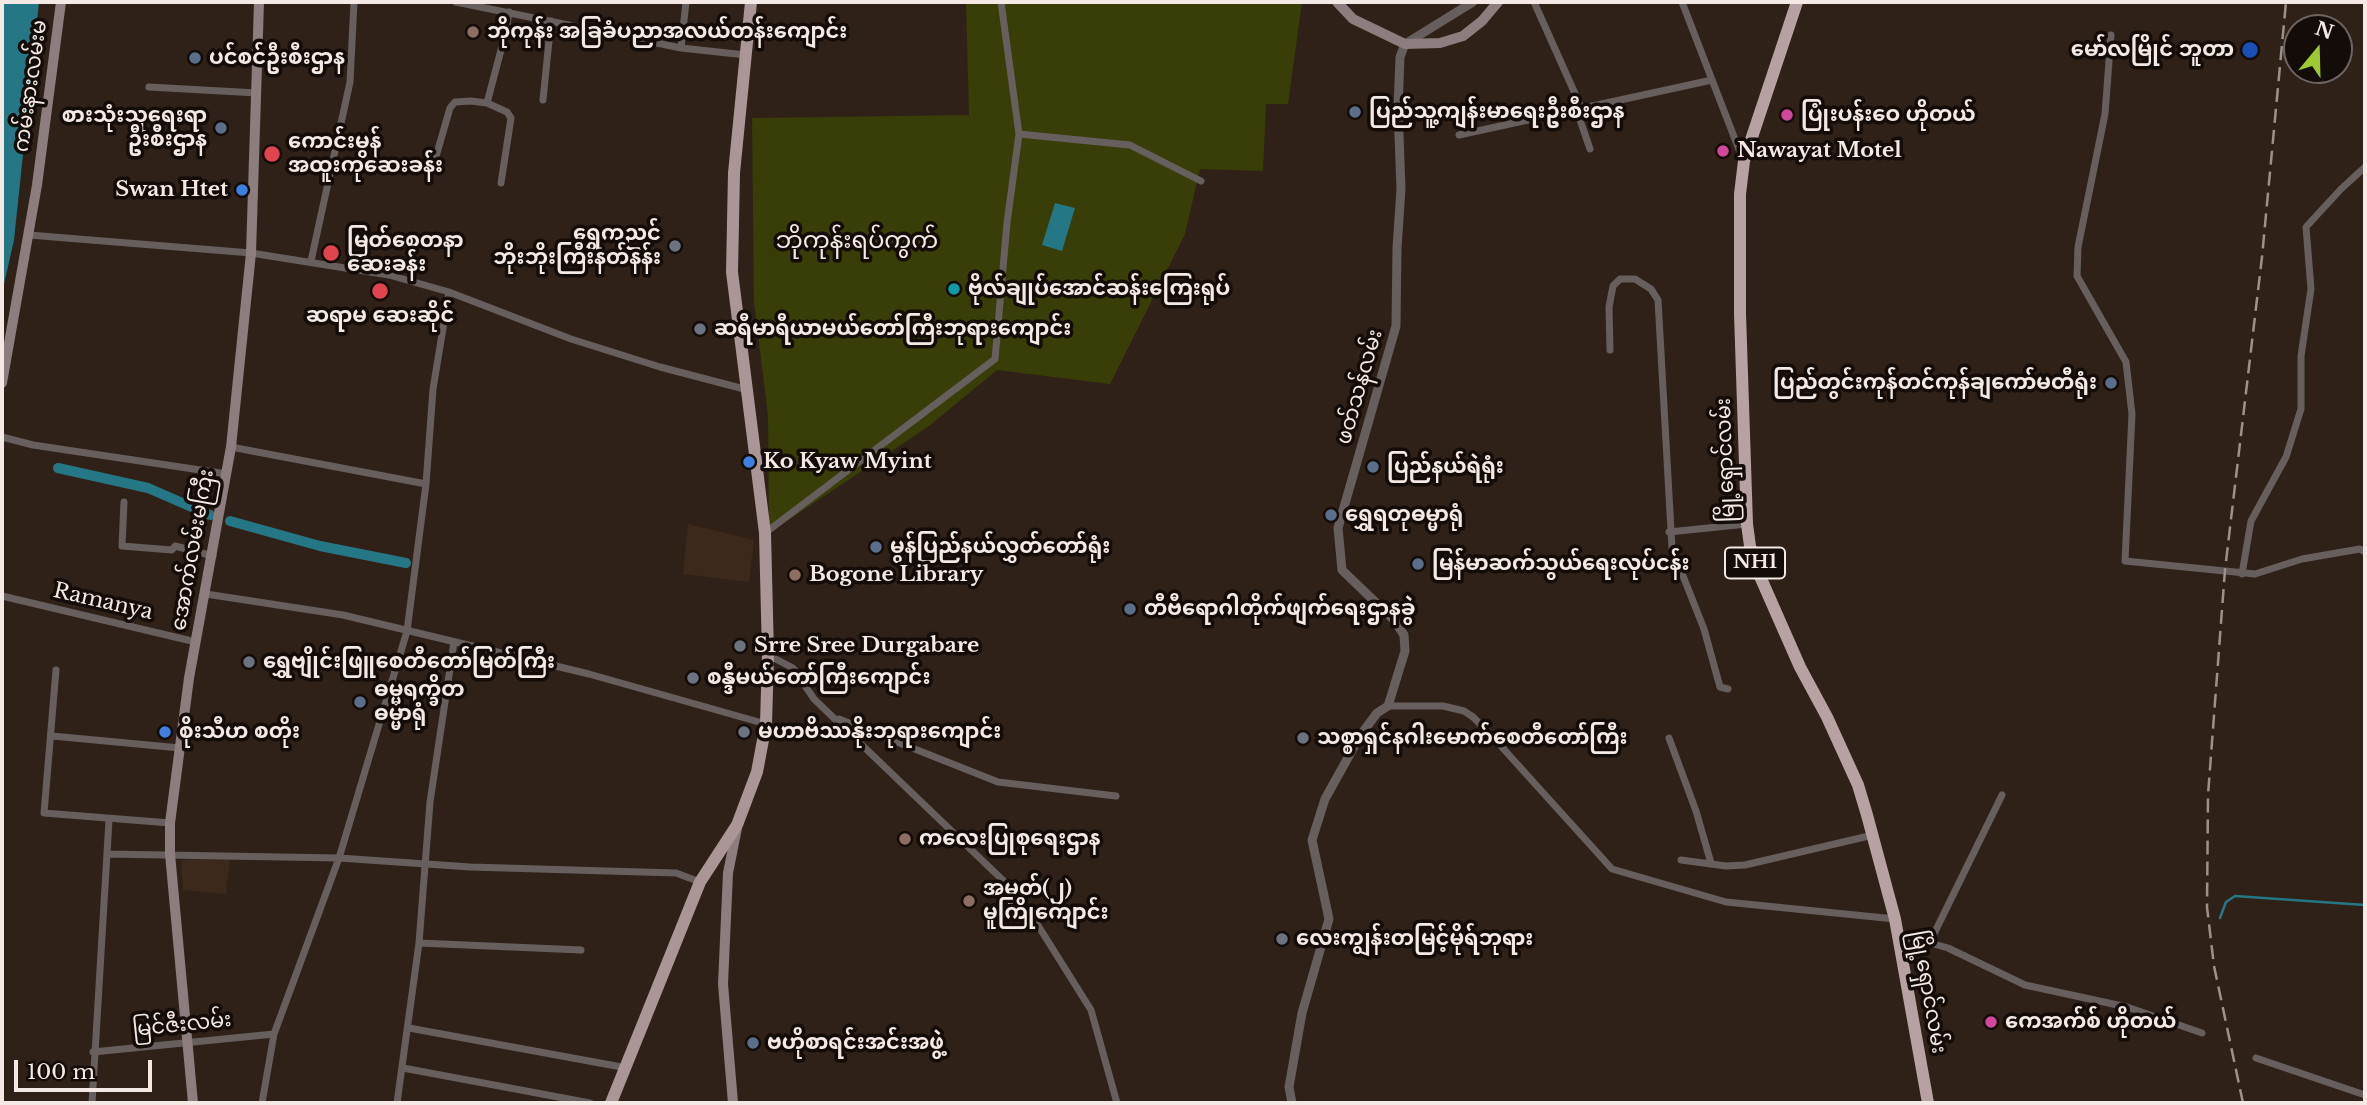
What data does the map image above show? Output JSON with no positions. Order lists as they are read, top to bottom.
{
  "streets": {
    "highway": ["မြို့ရှောင်လမ်း", "NH1"],
    "main road": ["ကမ်းနားလမ်းမ", "အောက်လမ်းမကြီး"],
    "street": ["ဖတ်သန်လမ်း", "Ramanya", "မြင်ဇီးလမ်း"]
  },
  "crossings": [
    ["အောက်လမ်းမကြီး", "Ramanya"],
    ["အောက်လမ်းမကြီး", "မြင်ဇီးလမ်း"]
  ],
  "districts": ["ဘိုကုန်းရပ်ကွက်"],
  "places": [
    "ဘိုကုန်း အခြခံပညာအလယ်တန်းကျောင်း",
    "မော်လမြိုင် ဘူတာ",
    "ပင်စင်ဦးစီးဌာန",
    "ပြည်သူ့ကျန်းမာရေးဦးစီးဌာန",
    "ပြုံးပန်းဝေ ဟိုတယ်",
    "စားသုံးသူရေးရာ ဦးစီးဌာန",
    "Nawayat Motel",
    "ကောင်းမွန် အထူးကုဆေးခန်း",
    "Swan Htet",
    "ရွှေကညင် ဘိုးဘိုးကြီးနတ်နန်း",
    "မြတ်စေတနာ ဆေးခန်း",
    "ဗိုလ်ချုပ်အောင်ဆန်းကြေးရုပ်",
    "ဆရာမ ဆေးဆိုင်",
    "ဆရီမာရီယာမယ်တော်ကြီးဘုရားကျောင်း",
    "ပြည်တွင်းကုန်တင်ကုန်ချကော်မတီရုံး",
    "Ko Kyaw Myint",
    "ပြည်နယ်ရဲရုံး",
    "ရွှေရတုဓမ္မာရုံ",
    "မွန်ပြည်နယ်လွှတ်တော်ရုံး",
    "မြန်မာဆက်သွယ်ရေးလုပ်ငန်း",
    "Bogone Library",
    "တီဗီရောဂါတိုက်ဖျက်ရေးဌာနခွဲ",
    "Srre Sree Durgabare",
    "ရွှေဗျိုင်းဖြူစေတီတော်မြတ်ကြီး",
    "စန္ဒီမယ်တော်ကြီးကျောင်း",
    "ဓမ္မရက္ခိတ ဓမ္မာရုံ",
    "စိုးသီဟ စတိုး",
    "မဟာဗိဿနိုးဘုရားကျောင်း",
    "သစ္စာရှင်နဂါးမောက်စေတီတော်ကြီး",
    "ကလေးပြုစုရေးဌာန",
    "အမှတ်(၂) မူကြိုကျောင်း",
    "လေးကျွန်းတမြင့်မိုရ်ဘုရား",
    "ကေအက်စ် ဟိုတယ်",
    "ဗဟိုစာရင်းအင်းအဖွဲ့"
  ],
  "scale_bar": "100 m",
  "north": "top"
}
